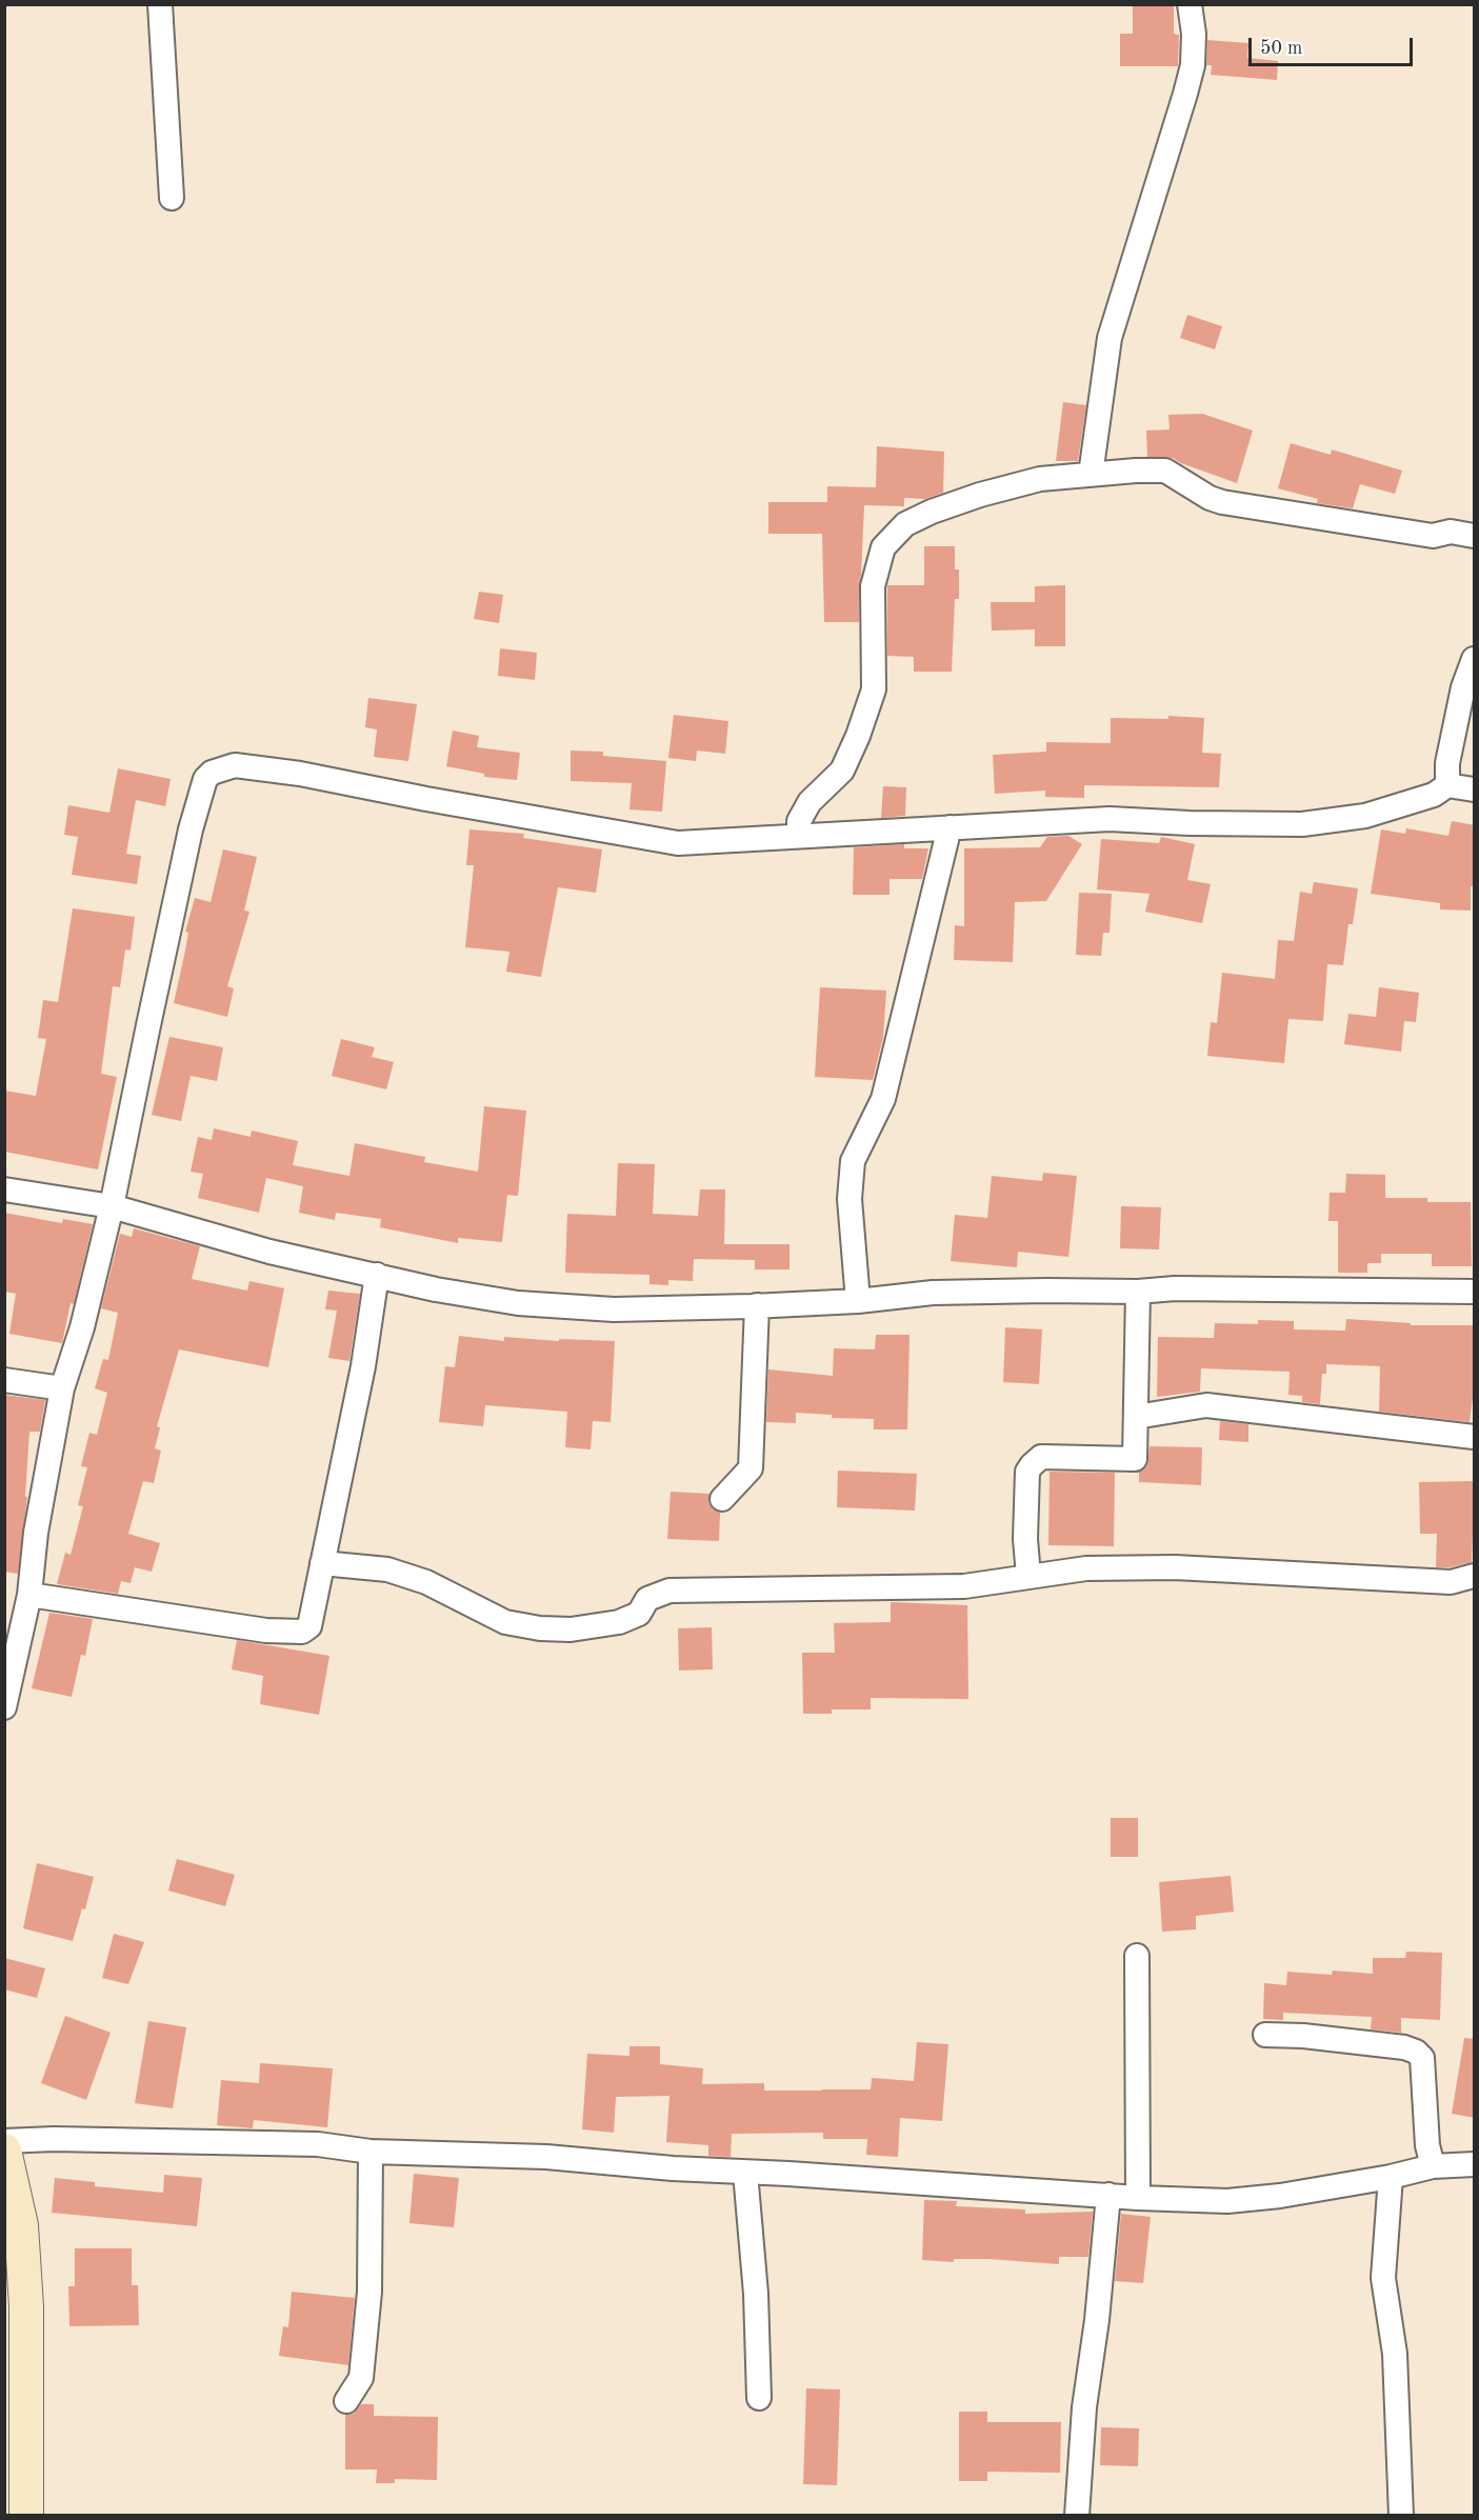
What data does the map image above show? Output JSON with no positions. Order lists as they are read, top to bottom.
{
  "scale_bar": "50 m"
}
